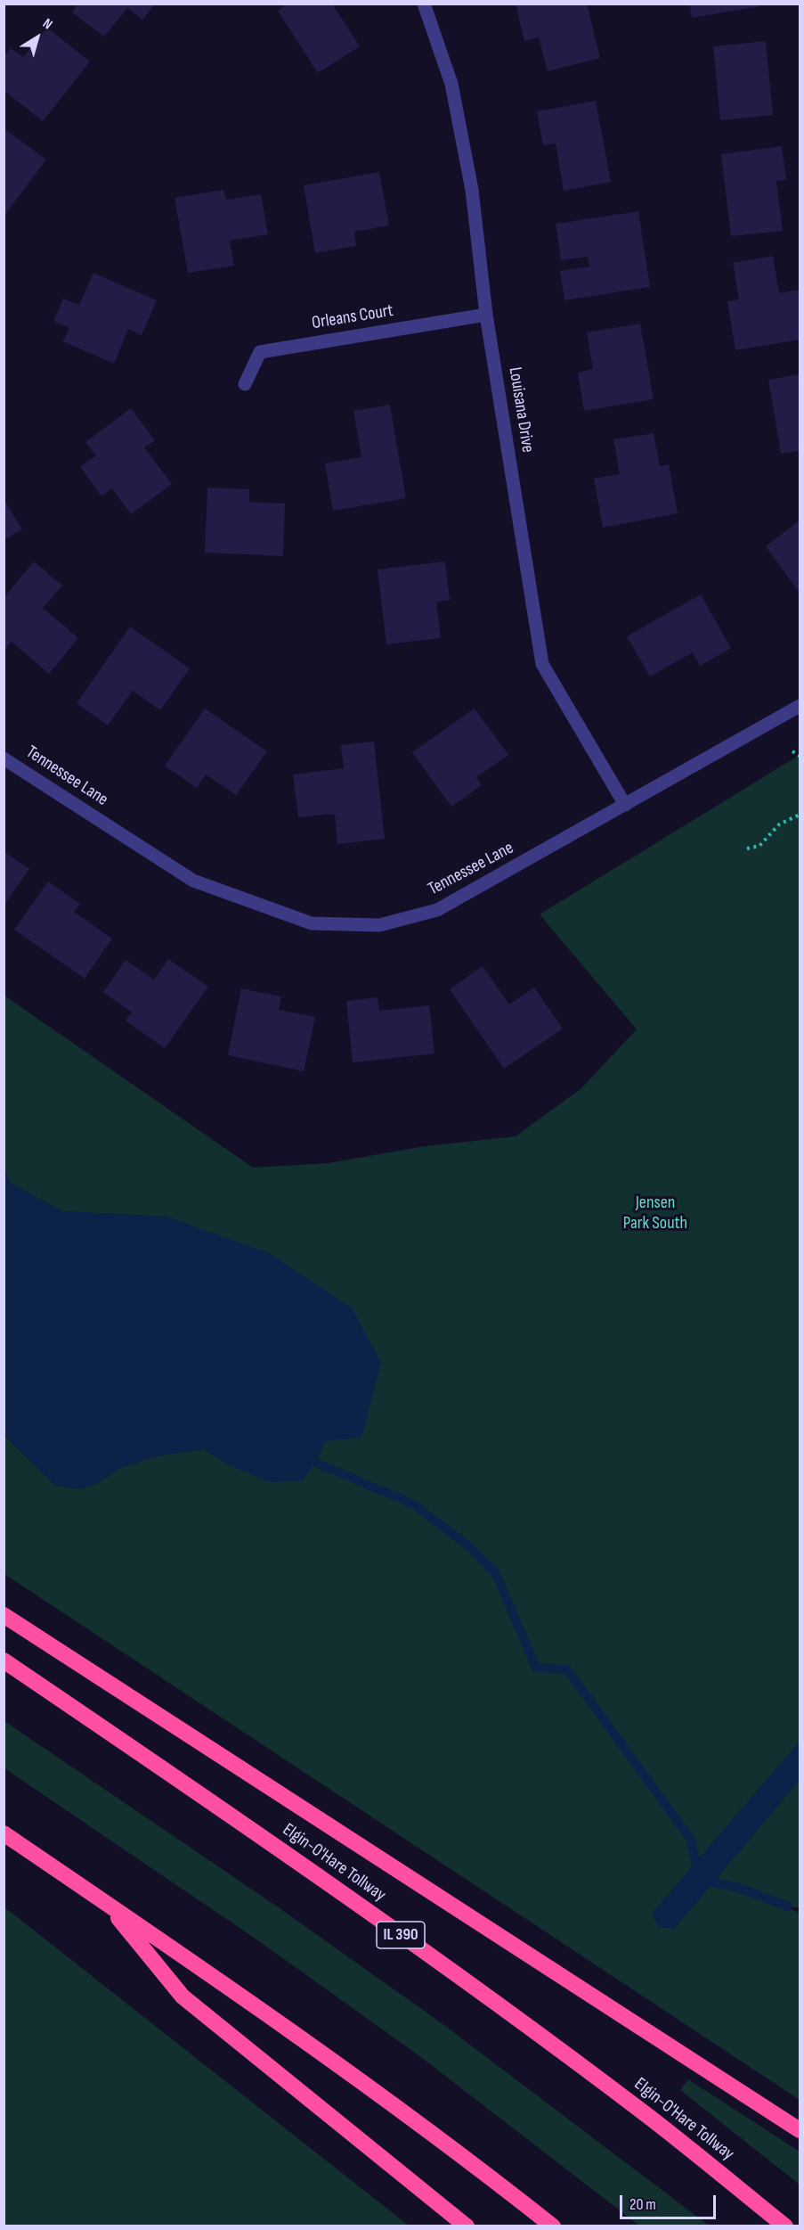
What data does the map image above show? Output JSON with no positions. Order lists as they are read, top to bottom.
{
  "streets": {
    "highway": ["Elgin-O'Hare Tollway", "IL 390"],
    "street": ["Orleans Court", "Louisana Drive", "Tennessee Lane"]
  },
  "crossings": [
    ["Orleans Court", "Louisana Drive"],
    ["Louisana Drive", "Tennessee Lane"]
  ],
  "parks": ["Jensen Park South"],
  "scale_bar": "20 m",
  "north": "top right"
}
